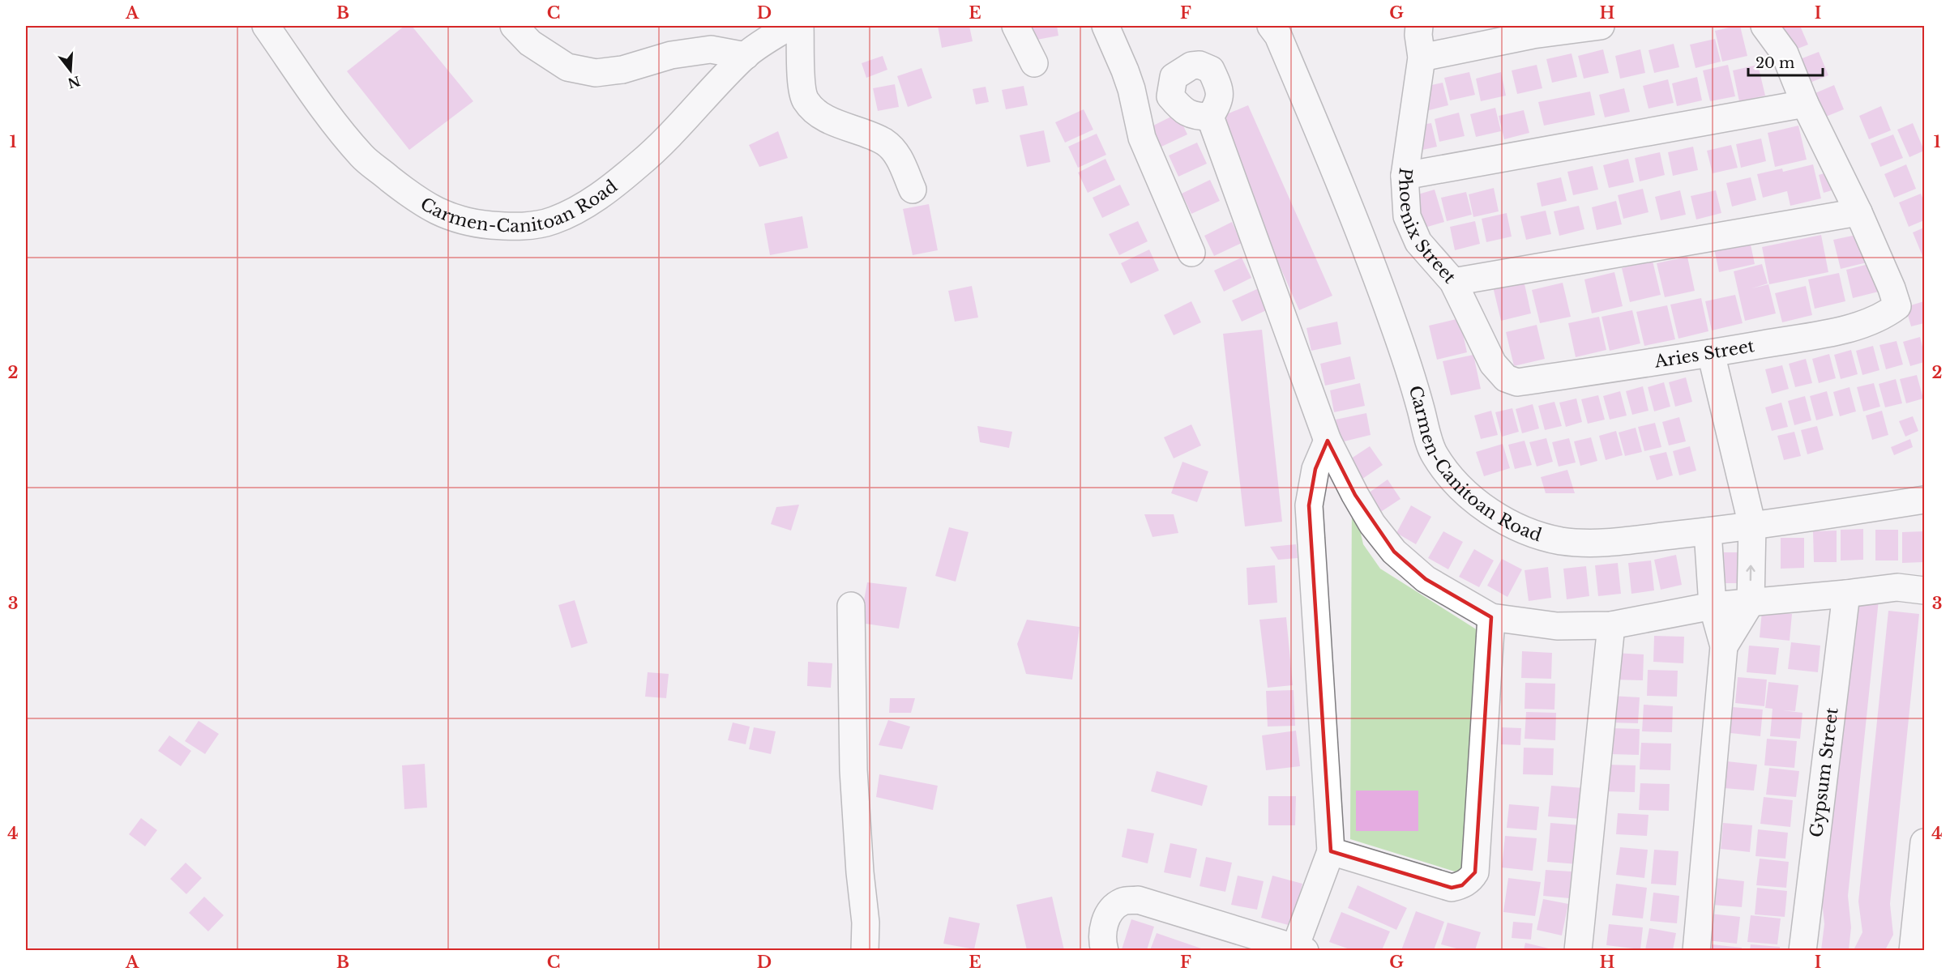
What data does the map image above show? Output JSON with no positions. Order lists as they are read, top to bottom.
{
  "streets": {
    "street": [
      "Carmen-Canitoan Road",
      "Phoenix Street",
      "Aries Street",
      "Gypsum Street"
    ]
  },
  "crossings": [
    ["Phoenix Street", "Aries Street"]
  ],
  "scale_bar": "20 m",
  "north": "bottom",
  "grid": {
    "columns": [
      "A",
      "B",
      "C",
      "D",
      "E",
      "F",
      "G",
      "H",
      "I"
    ],
    "rows": [
      "1",
      "2",
      "3",
      "4"
    ]
  }
}
